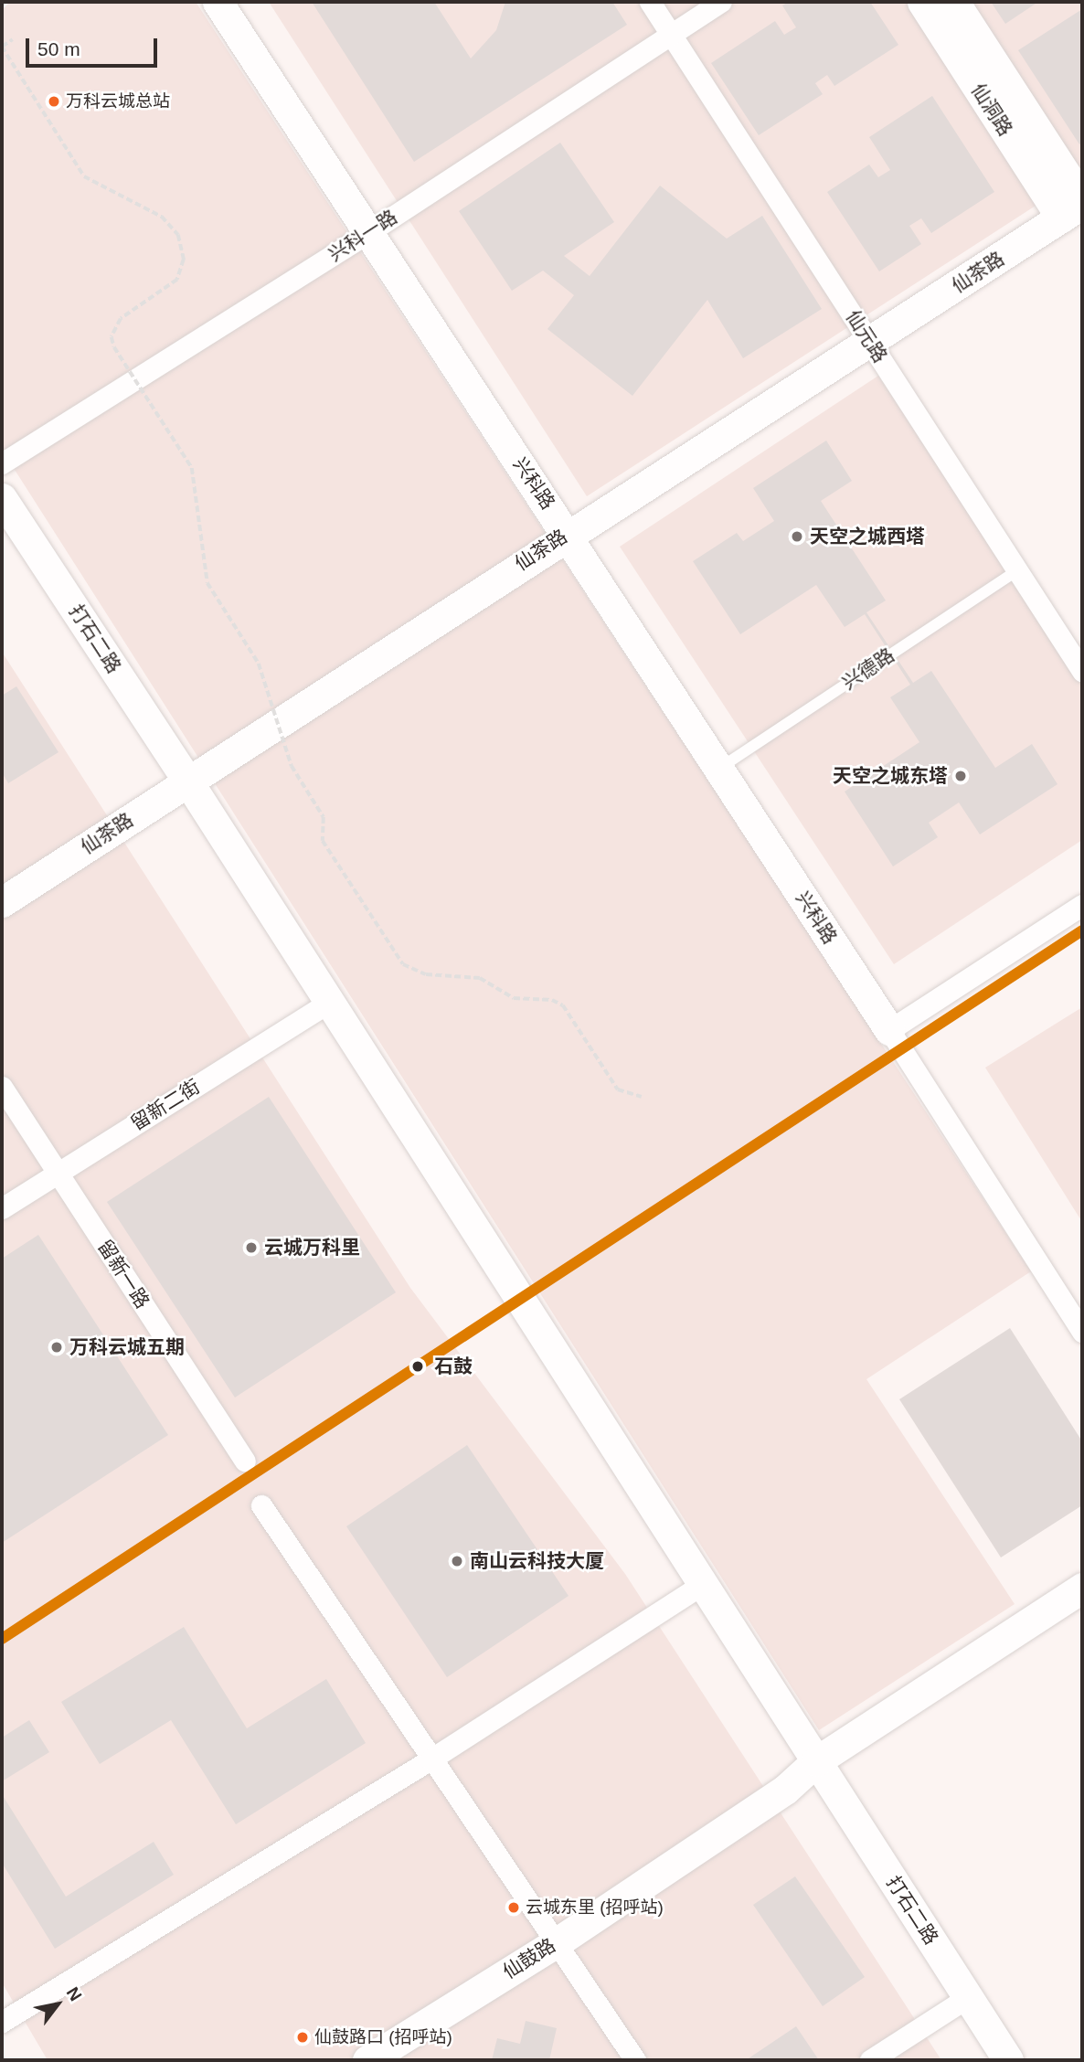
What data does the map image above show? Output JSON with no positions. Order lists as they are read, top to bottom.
{
  "streets": {
    "street": [
      "仙洞路",
      "兴科一路",
      "仙茶路",
      "仙元路",
      "兴科路",
      "打石二路",
      "留新二街",
      "留新一路",
      "仙鼓路"
    ],
    "lane": ["兴德路"]
  },
  "crossings": [
    ["仙洞路", "仙茶路"],
    ["兴科一路", "仙元路"],
    ["兴科一路", "兴科路"],
    ["仙茶路", "仙元路"],
    ["仙茶路", "兴科路"],
    ["仙茶路", "打石二路"],
    ["仙元路", "兴德路"],
    ["兴科路", "兴德路"],
    ["打石二路", "留新二街"],
    ["打石二路", "仙鼓路"],
    ["留新二街", "留新一路"]
  ],
  "places": [
    "万科云城总站",
    "天空之城西塔",
    "天空之城东塔",
    "云城万科里",
    "万科云城五期",
    "石鼓",
    "南山云科技大厦",
    "云城东里 (招呼站)",
    "仙鼓路口 (招呼站)"
  ],
  "scale_bar": "50 m",
  "north": "top right"
}
